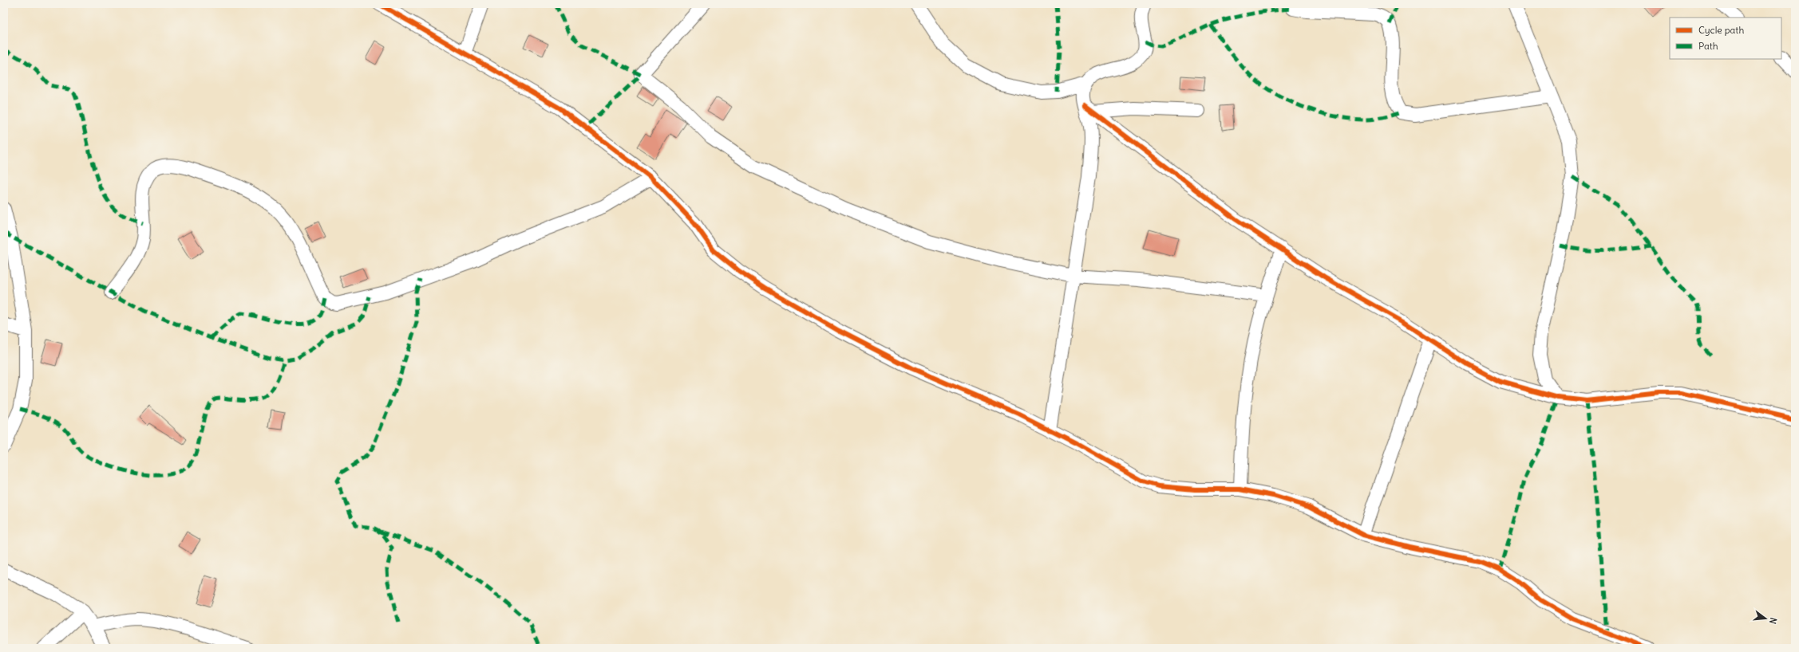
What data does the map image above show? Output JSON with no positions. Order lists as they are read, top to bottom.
{
  "legend": ["Cycle path", "Path"],
  "north": "right"
}
